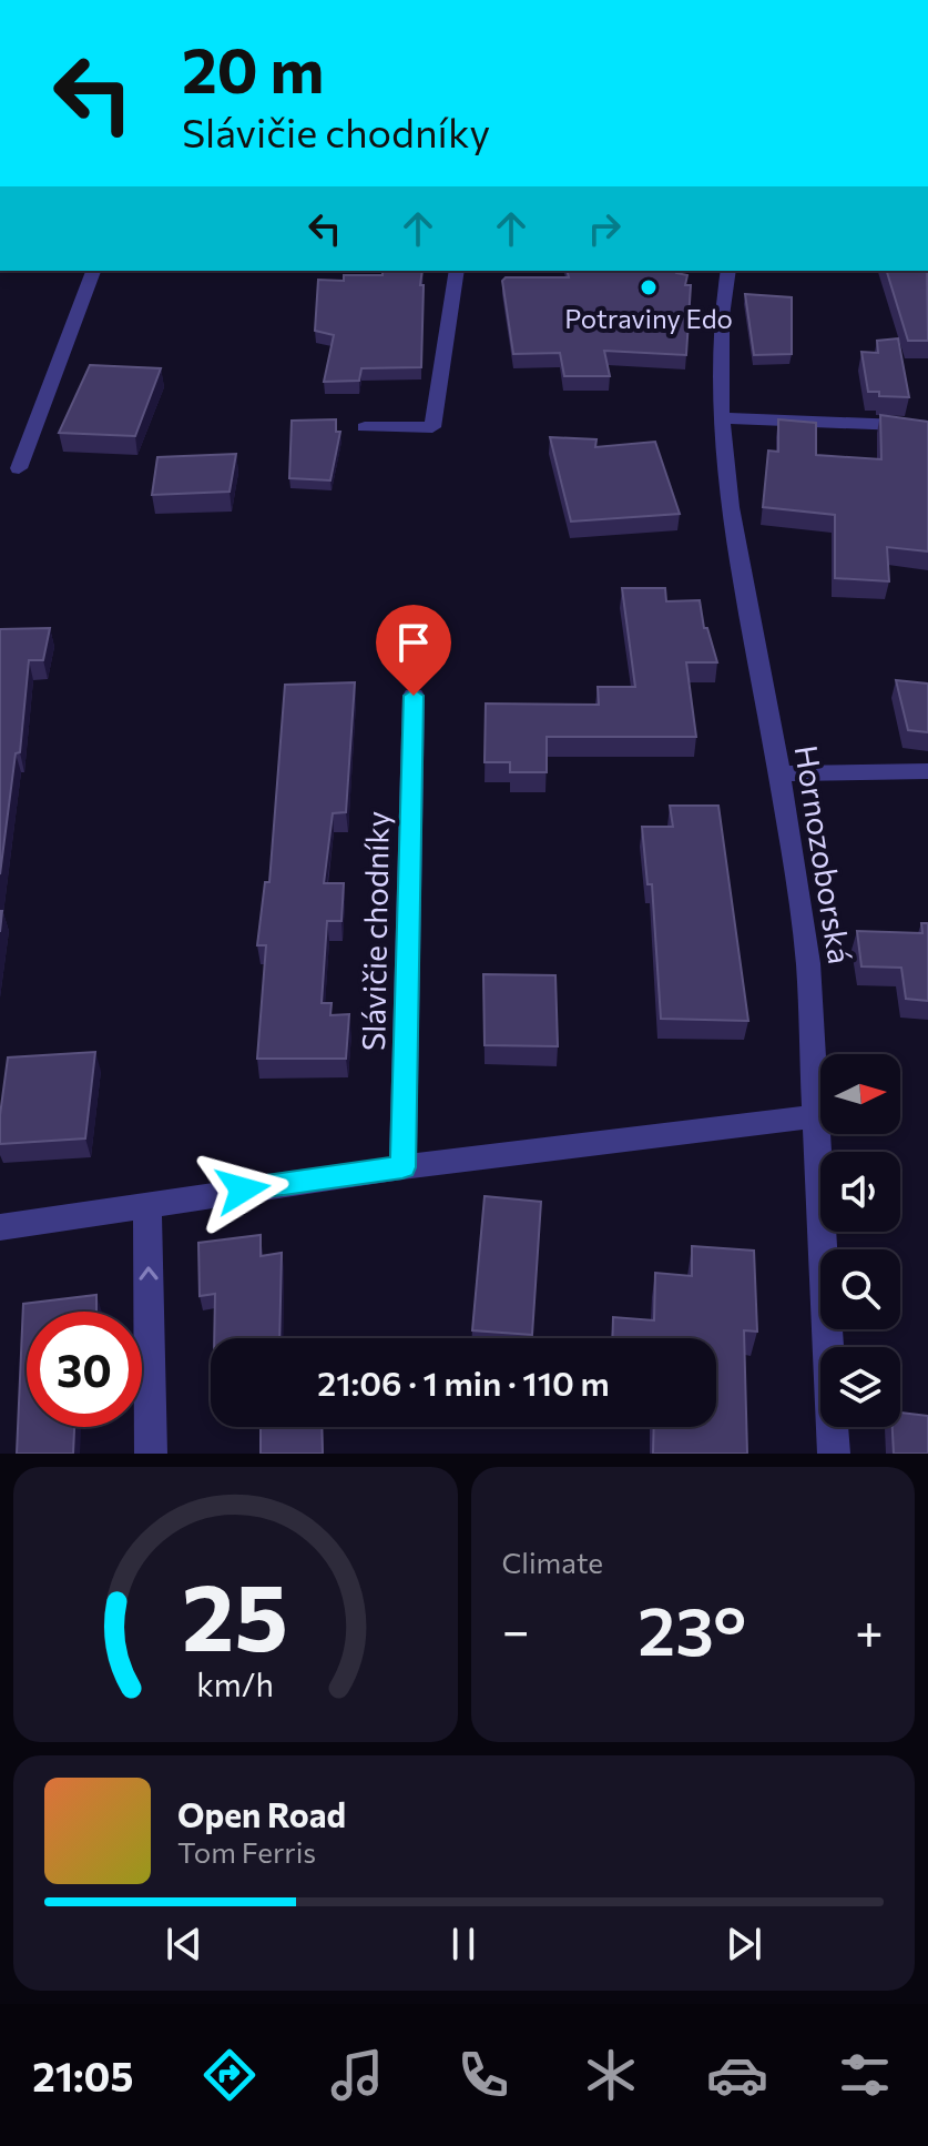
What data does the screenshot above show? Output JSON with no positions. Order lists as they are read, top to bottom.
{
  "streets": {
    "street": ["Hornozoborská", "Slávičie chodníky"]
  },
  "places": ["Potraviny Edo"],
  "north": "right",
  "page": {
    "turn": ["20 m", "Slávičie chodníky"],
    "limit": "30",
    "trip": "21:06 · 1 min · 110 m",
    "tile": "Climate",
    "heat": ["−", "23°", "+"],
    "song": ["Open Road", "Tom Ferris"],
    "tabs": "21:05",
    "gauge": ["25", "km/h"]
  }
}
